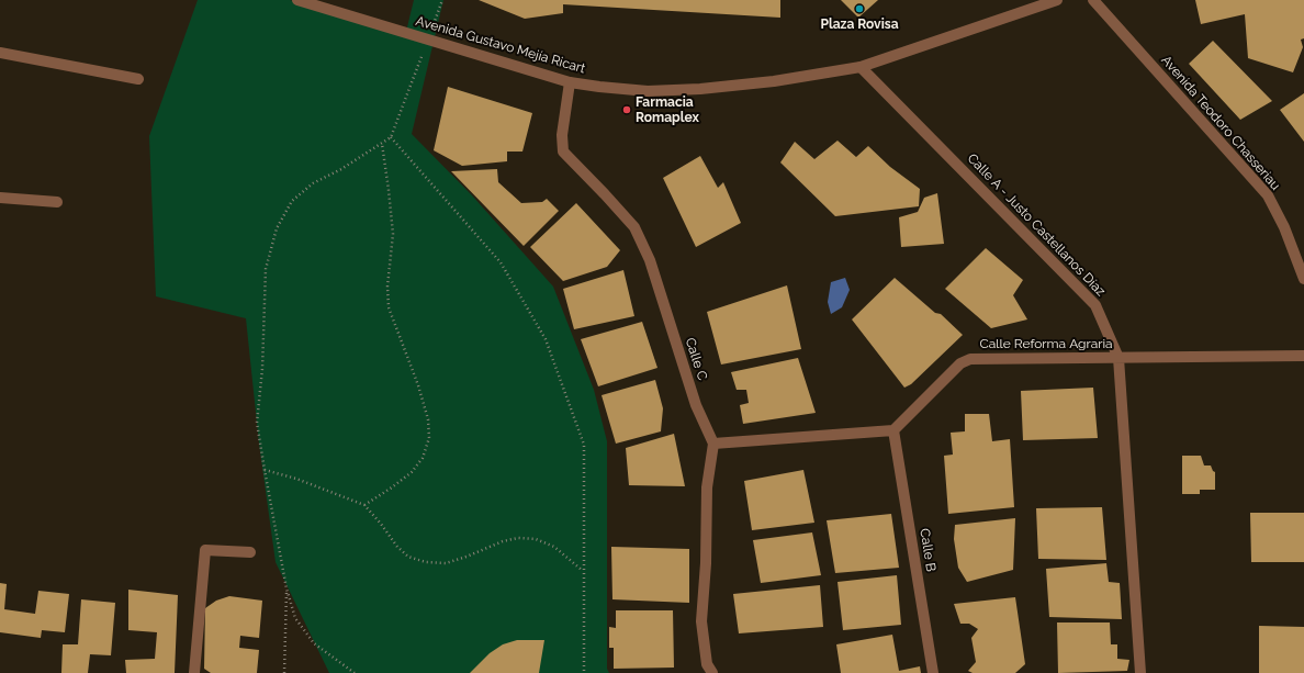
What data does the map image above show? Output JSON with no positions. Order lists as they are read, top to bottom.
{
  "streets": {
    "street": [
      "Avenida Gustavo Mejía Ricart",
      "Avenida Teodoro Chasseriau",
      "Calle A - Justo Castellanos Díaz",
      "Calle Reforma Agraria",
      "Calle C",
      "Calle B"
    ]
  },
  "crossings": [
    ["Avenida Gustavo Mejía Ricart", "Calle A - Justo Castellanos Díaz"],
    ["Avenida Gustavo Mejía Ricart", "Calle C"],
    ["Calle A - Justo Castellanos Díaz", "Calle Reforma Agraria"],
    ["Calle Reforma Agraria", "Calle B"]
  ],
  "places": ["Plaza Rovisa", "Farmacia Romaplex"]
}
